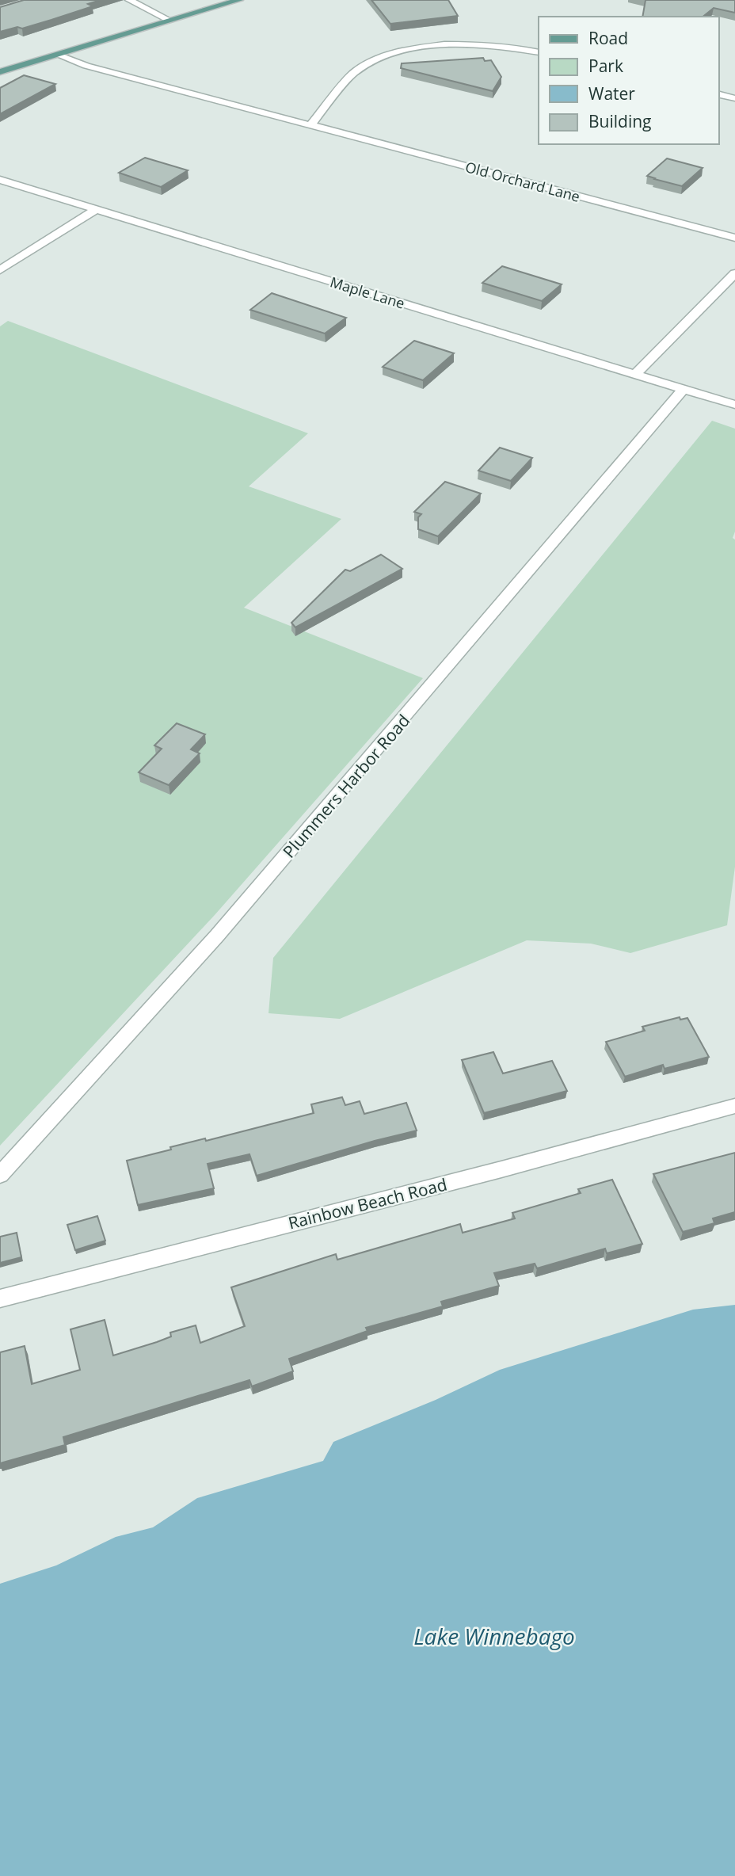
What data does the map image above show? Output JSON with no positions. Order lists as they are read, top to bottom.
{
  "streets": {
    "street": [
      "Old Orchard Lane",
      "Maple Lane",
      "Plummers Harbor Road",
      "Rainbow Beach Road"
    ]
  },
  "crossings": [
    ["Maple Lane", "Plummers Harbor Road"]
  ],
  "water": ["Lake Winnebago"],
  "legend": [
    "Road",
    "Park",
    "Water",
    "Building"
  ]
}
